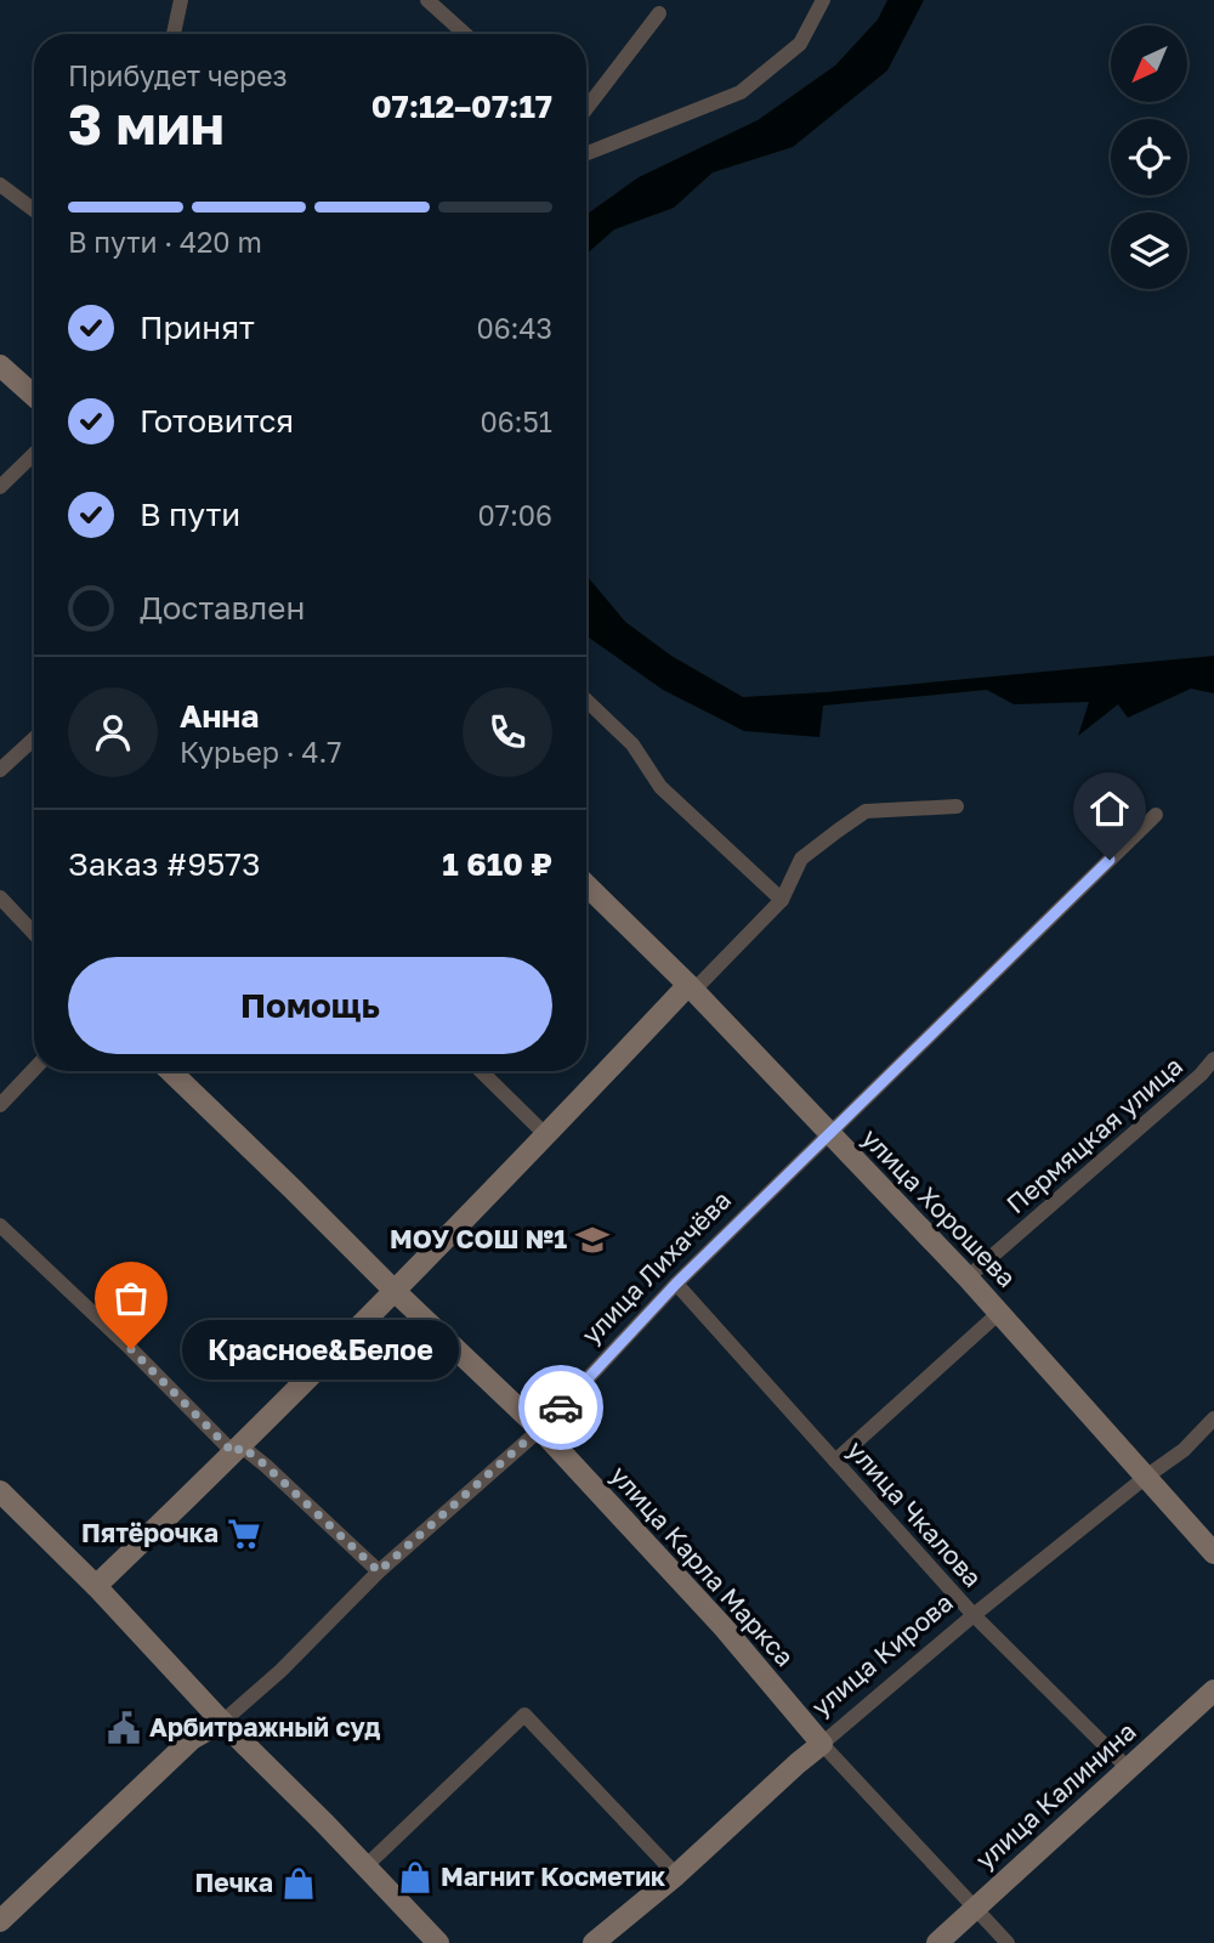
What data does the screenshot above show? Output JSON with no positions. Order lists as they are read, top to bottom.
{
  "streets": {
    "street": [
      "Пермяцкая улица",
      "улица Хорошева",
      "улица Лихачёва",
      "улица Чкалова",
      "улица Карла Маркса",
      "улица Кирова",
      "улица Калинина"
    ]
  },
  "crossings": [
    ["Пермяцкая улица", "улица Хорошева"],
    ["улица Хорошева", "улица Лихачёва"],
    ["улица Хорошева", "улица Кирова"],
    ["улица Лихачёва", "улица Чкалова"],
    ["улица Лихачёва", "улица Карла Маркса"],
    ["улица Чкалова", "улица Кирова"],
    ["улица Чкалова", "улица Калинина"],
    ["улица Карла Маркса", "улица Кирова"],
    ["улица Карла Маркса", "улица Калинина"]
  ],
  "places": {
    "school or university": ["МОУ СОШ №1"],
    "other": ["Красное&Белое"],
    "supermarket": ["Пятёрочка"],
    "public building": ["Арбитражный суд"],
    "shop": ["Магнит Косметик", "Печка"]
  },
  "north": "bottom left",
  "page": {
    "heading": ["3 мин", "Прибудет через", "07:12–07:17"],
    "panel": [
      "Анна",
      "Курьер · 4.7",
      "Заказ #9573",
      "1 610 ₽"
    ],
    "bar": "В пути · 420 m",
    "list": [
      ["Принят", "06:43"],
      ["Готовится", "06:51"],
      ["В пути", "07:06"],
      "Доставлен"
    ],
    "buttons": "Помощь",
    "bubble": "Красное&Белое"
  }
}
